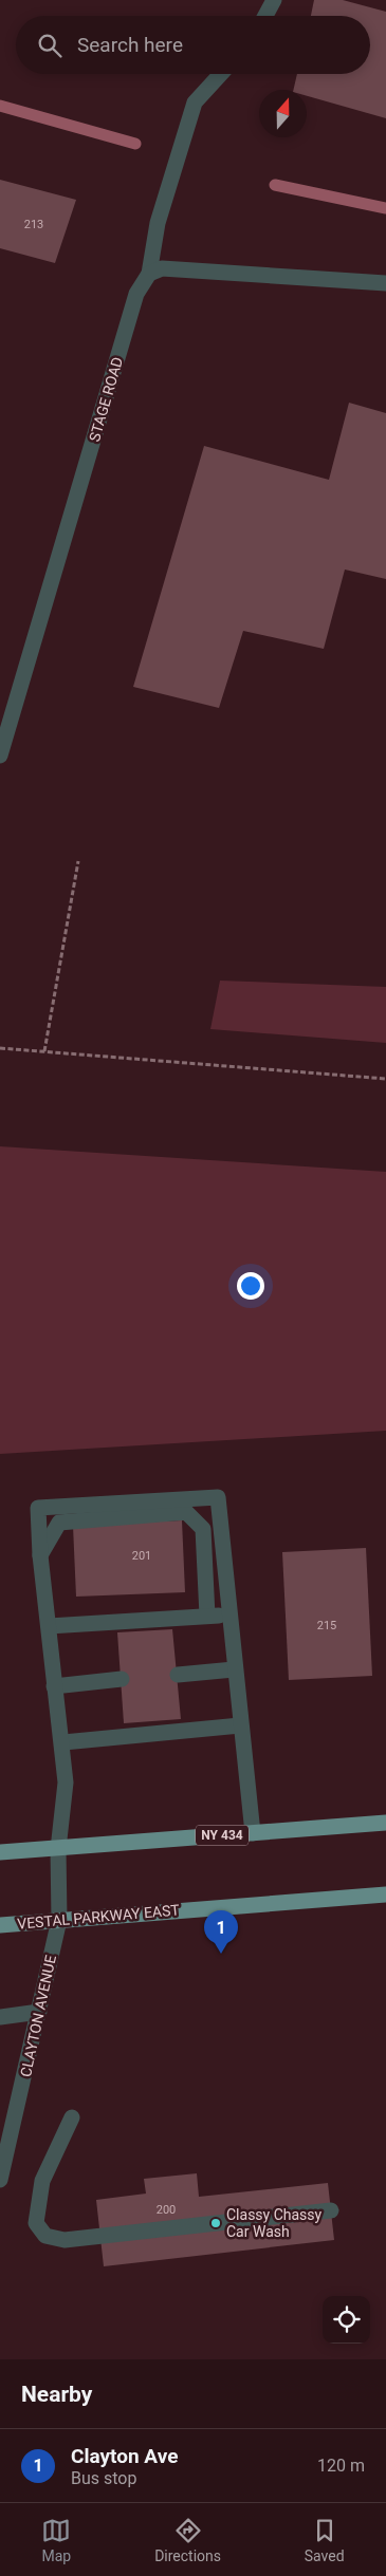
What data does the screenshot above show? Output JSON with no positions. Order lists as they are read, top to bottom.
{
  "streets": {
    "main road": ["NY 434", "VESTAL PARKWAY EAST"],
    "street": ["STAGE ROAD", "CLAYTON AVENUE"]
  },
  "crossings": [
    ["NY 434", "CLAYTON AVENUE"],
    ["VESTAL PARKWAY EAST", "CLAYTON AVENUE"]
  ],
  "places": ["Classy Chassy Car Wash"],
  "house_numbers": [
    "213",
    "201",
    "215",
    "200"
  ],
  "north": "top",
  "page": {
    "search": "Search here",
    "pins": "1",
    "heading": "Nearby",
    "list": [
      {
        "mark": "1",
        "name": "Clayton Ave",
        "note": "Bus stop",
        "value": "120 m"
      }
    ],
    "nav": ["Map", "Directions", "Saved"]
  }
}
